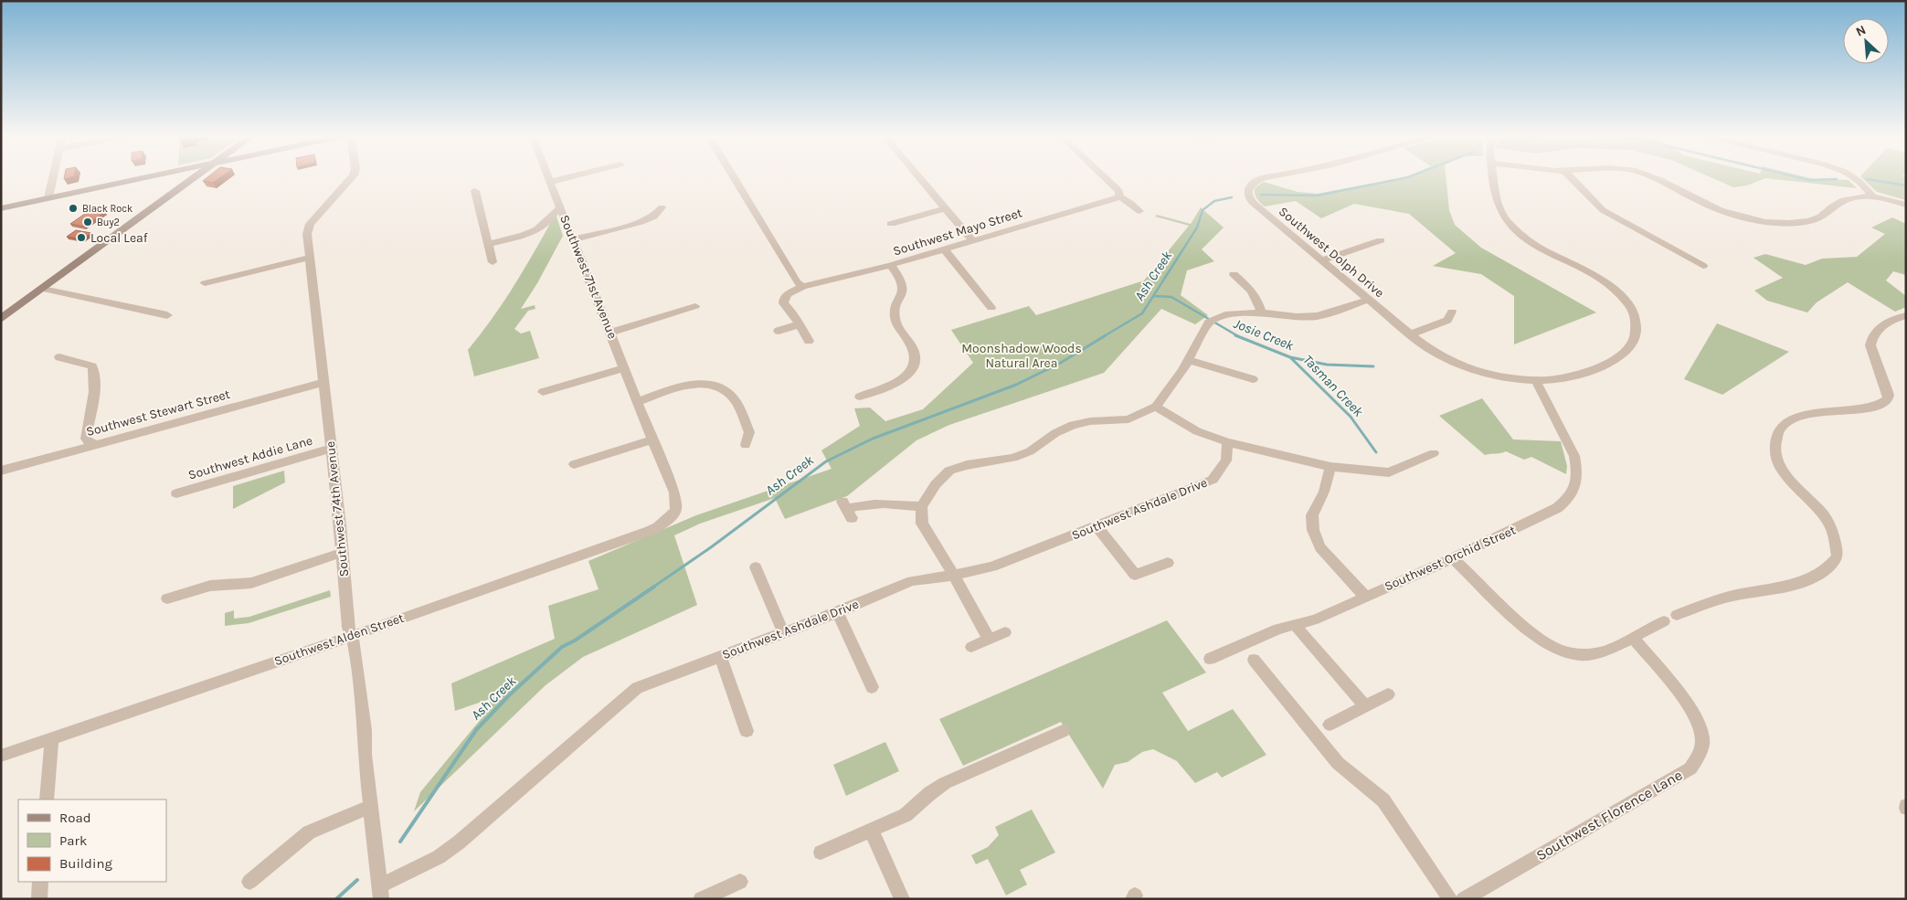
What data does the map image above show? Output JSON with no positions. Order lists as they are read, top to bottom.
{
  "streets": {
    "street": [
      "Southwest Mayo Street",
      "Southwest Dolph Drive",
      "Southwest 71st Avenue",
      "Southwest Stewart Street",
      "Southwest Addie Lane",
      "Southwest 74th Avenue",
      "Southwest Ashdale Drive",
      "Southwest Orchid Street",
      "Southwest Alden Street",
      "Southwest Florence Lane"
    ]
  },
  "crossings": [
    ["Southwest Dolph Drive", "Southwest Orchid Street"],
    ["Southwest 71st Avenue", "Southwest Alden Street"],
    ["Southwest Stewart Street", "Southwest 74th Avenue"],
    ["Southwest Addie Lane", "Southwest 74th Avenue"],
    ["Southwest 74th Avenue", "Southwest Ashdale Drive"],
    ["Southwest 74th Avenue", "Southwest Alden Street"]
  ],
  "water": ["Ash Creek", "Josie Creek", "Tasman Creek"],
  "parks": ["Moonshadow Woods Natural Area"],
  "places": ["Black Rock", "Buy2", "Local Leaf"],
  "legend": ["Road", "Park", "Building"],
  "north": "top left"
}
